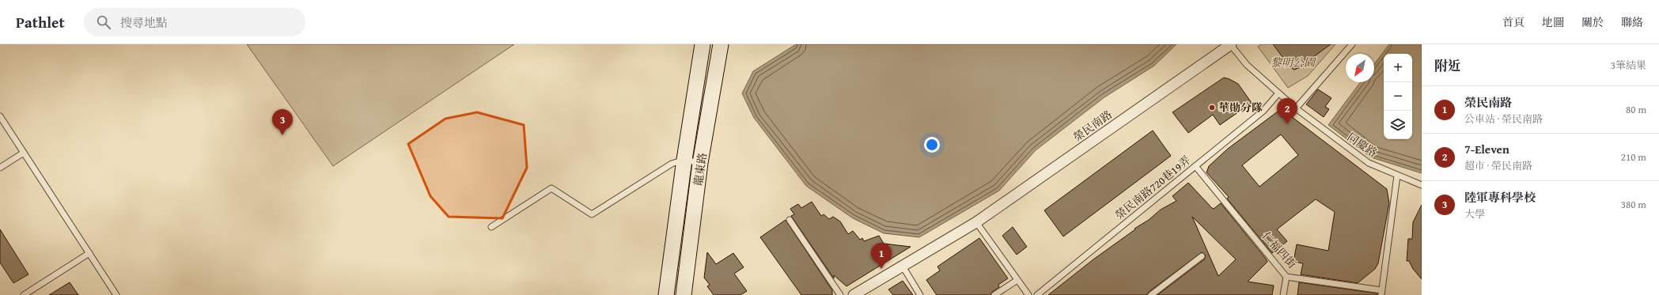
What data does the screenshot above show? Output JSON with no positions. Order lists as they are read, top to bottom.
{
  "streets": {
    "street": ["榮民南路", "龍東路"],
    "lane": ["同慶路", "榮民南路720巷19弄", "仁福四街"]
  },
  "crossings": [
    ["榮民南路", "同慶路"],
    ["同慶路", "榮民南路720巷19弄"],
    ["榮民南路720巷19弄", "仁福四街"]
  ],
  "parks": ["黎明公園"],
  "places": ["華勛分隊"],
  "north": "bottom left",
  "page": {
    "header": "Pathlet",
    "search": "搜尋地點",
    "nav": [
      "首頁",
      "地圖",
      "關於",
      "聯絡"
    ],
    "heading": ["附近", "3筆結果"],
    "map_buttons": ["+", "−"],
    "list": [
      {
        "mark": "1",
        "name": "榮民南路",
        "note": "公車站 · 榮民南路",
        "value": "80 m"
      },
      {
        "mark": "2",
        "name": "7-Eleven",
        "note": "超市 · 榮民南路",
        "value": "210 m"
      },
      {
        "mark": "3",
        "name": "陸軍專科學校",
        "note": "大學",
        "value": "380 m"
      }
    ],
    "pins": ["2", "3", "1"]
  }
}
